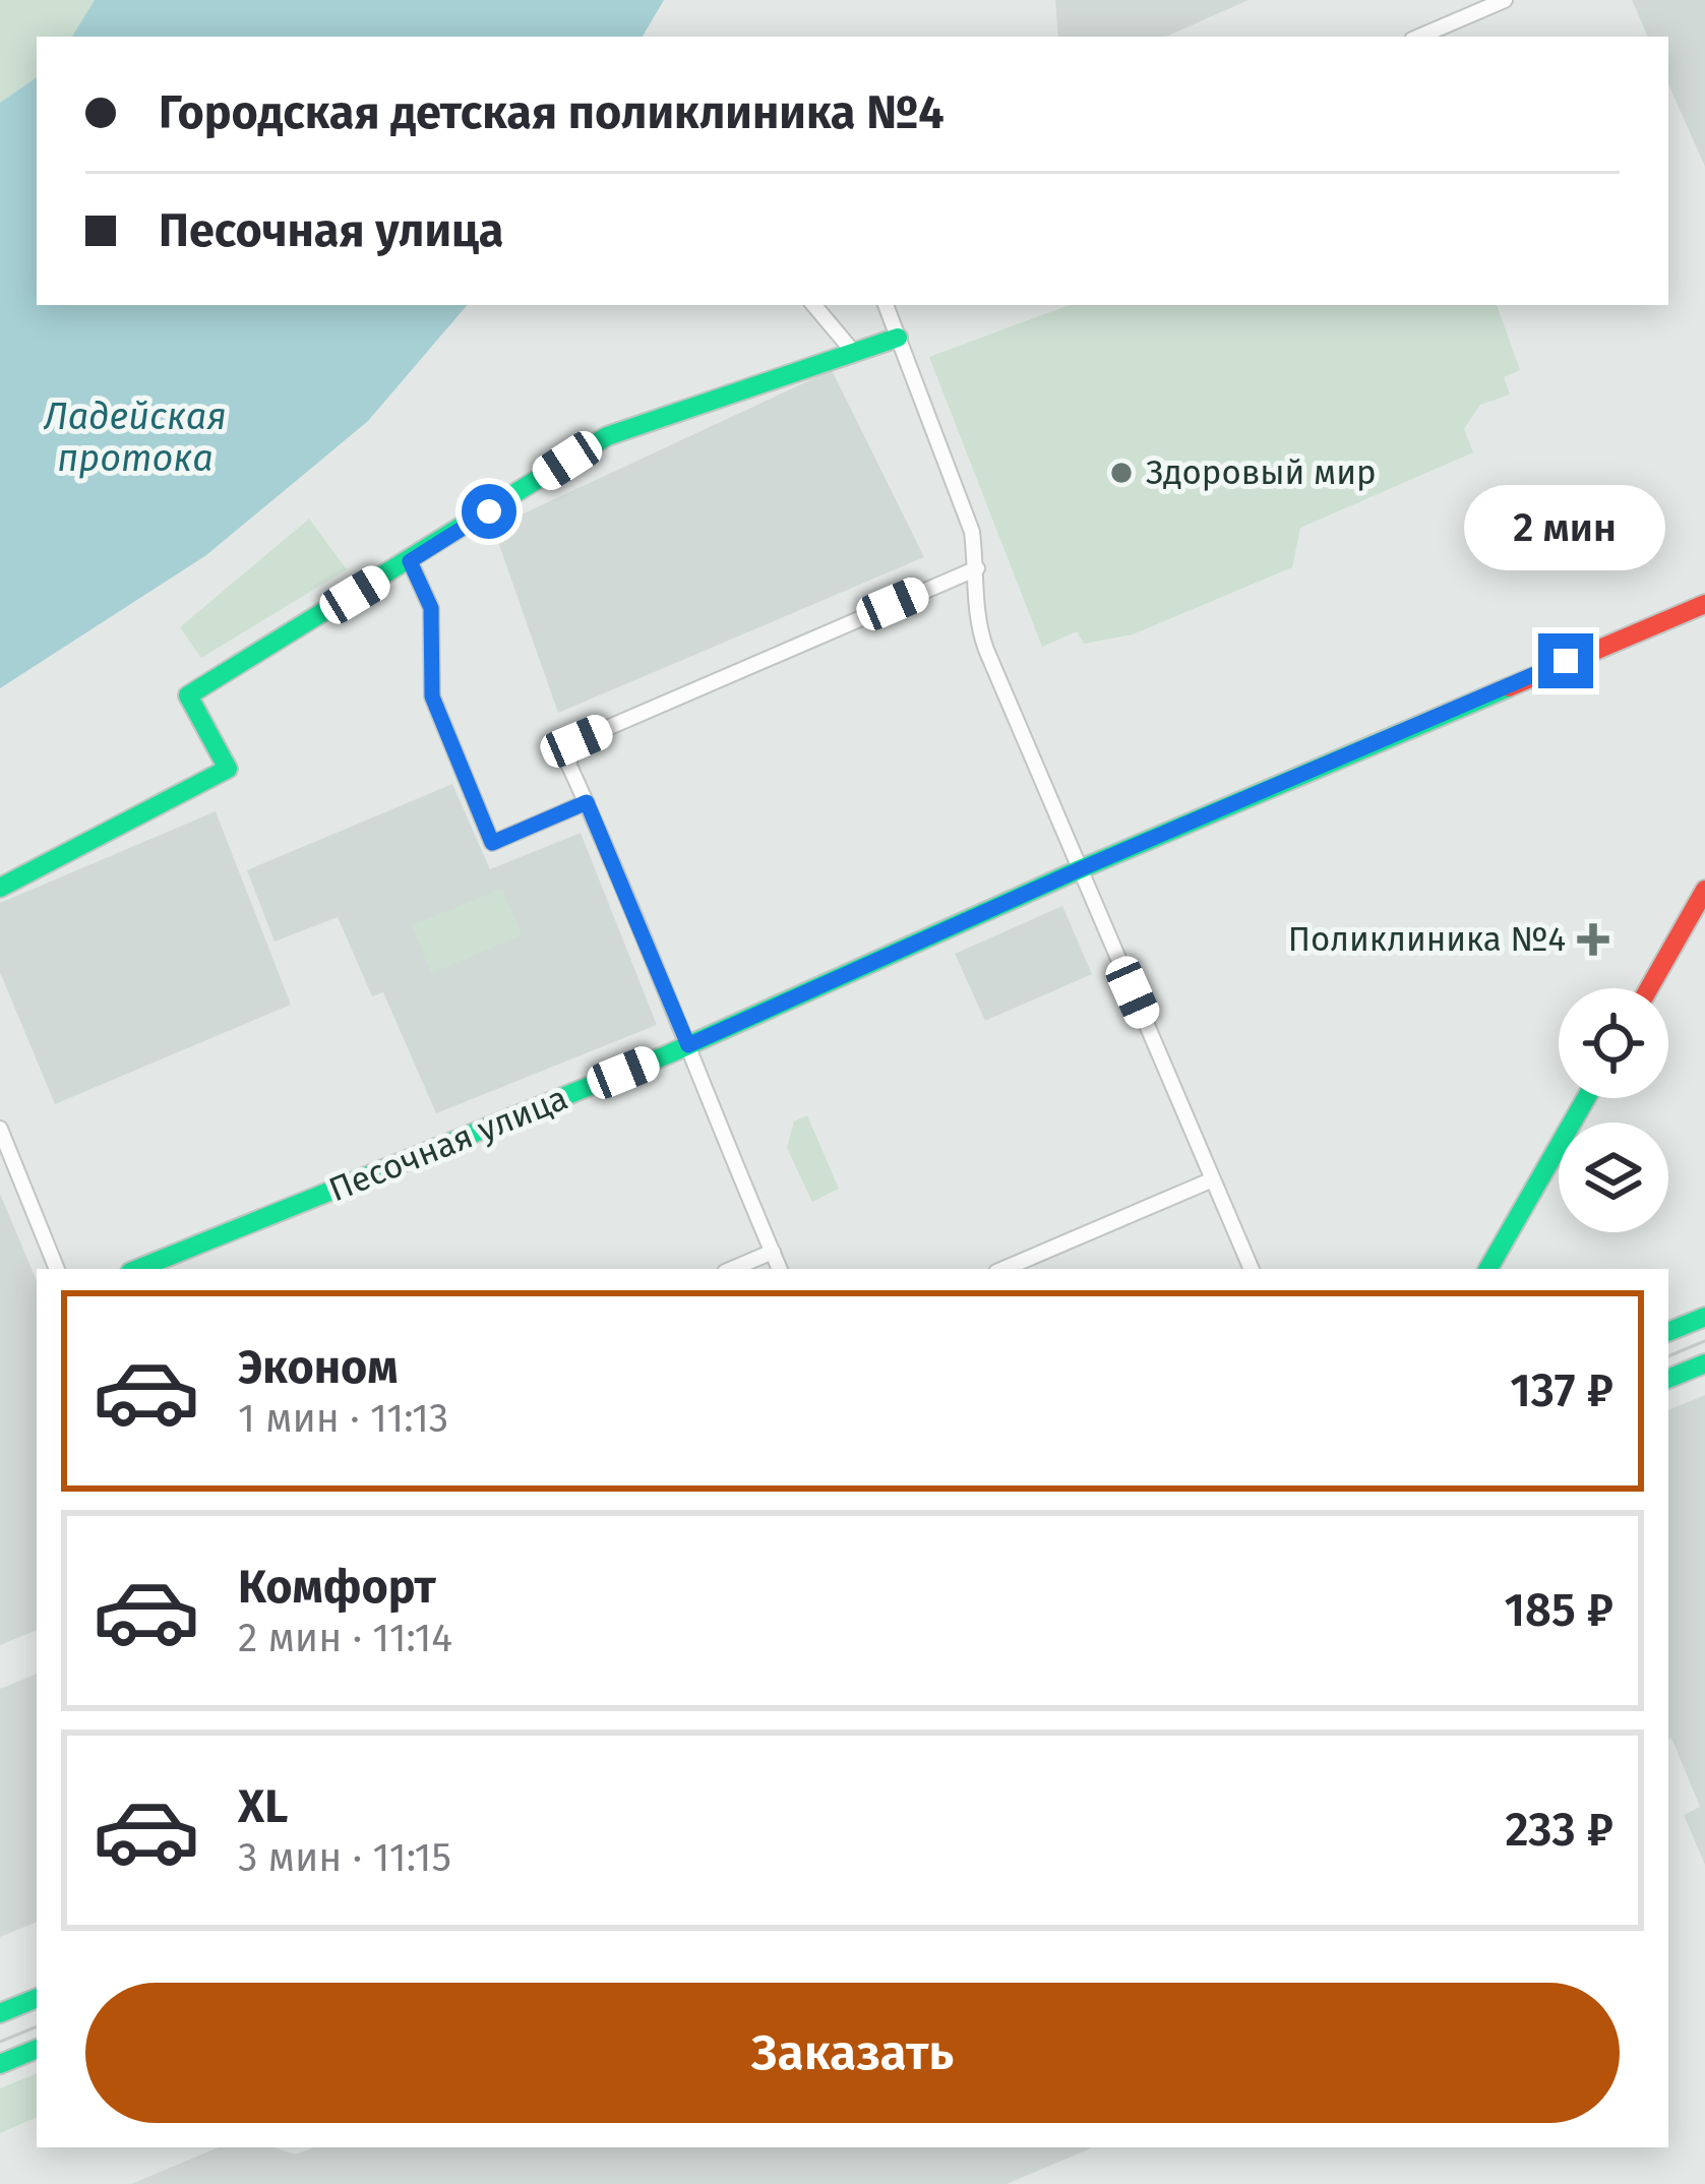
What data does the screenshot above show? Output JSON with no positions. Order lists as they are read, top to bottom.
{
  "streets": {
    "main road": ["Песочная улица"]
  },
  "water": ["Ладейская протока"],
  "places": {
    "other": ["Здоровый мир"],
    "health": ["Поликлиника №4"]
  },
  "page": {
    "banner": ["Городская детская поликлиника №4", "Песочная улица"],
    "bubble": "2 мин",
    "list": [
      {
        "name": "Эконом",
        "note": "1 мин · 11:13",
        "value": "137 ₽"
      },
      {
        "name": "Комфорт",
        "note": "2 мин · 11:14",
        "value": "185 ₽"
      },
      {
        "name": "XL",
        "note": "3 мин · 11:15",
        "value": "233 ₽"
      }
    ],
    "buttons": "Заказать"
  }
}
